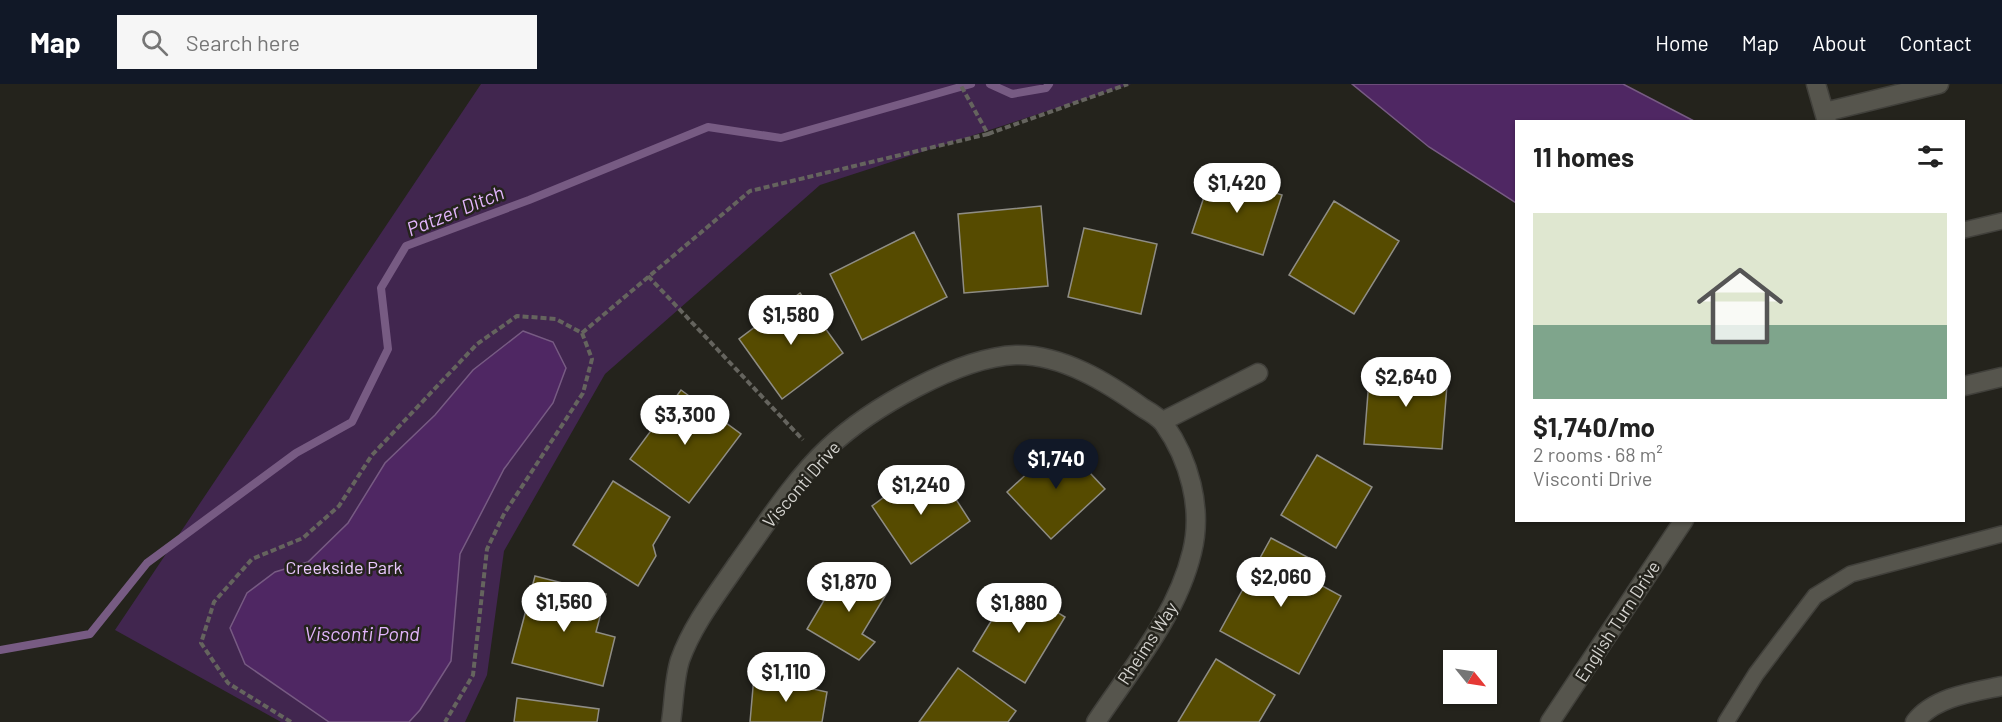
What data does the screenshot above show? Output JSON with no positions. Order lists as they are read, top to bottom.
{
  "streets": {
    "street": ["Visconti Drive", "English Turn Drive", "Rheims Way"]
  },
  "crossings": [
    ["Visconti Drive", "Rheims Way"]
  ],
  "water": ["Patzer Ditch", "Visconti Pond"],
  "parks": ["Creekside Park"],
  "north": "bottom right",
  "page": {
    "header": "Map",
    "search": "Search here",
    "nav": [
      "Home",
      "Map",
      "About",
      "Contact"
    ],
    "heading": "11 homes",
    "price": [
      "$1,420",
      "$1,580",
      "$2,640",
      "$3,300",
      "$1,740",
      "$1,240",
      "$2,060",
      "$1,870",
      "$1,560",
      "$1,880",
      "$1,110"
    ],
    "list": [
      {
        "name": "$1,740/mo",
        "note": "2 rooms · 68 m² · Visconti Drive"
      }
    ]
  }
}
